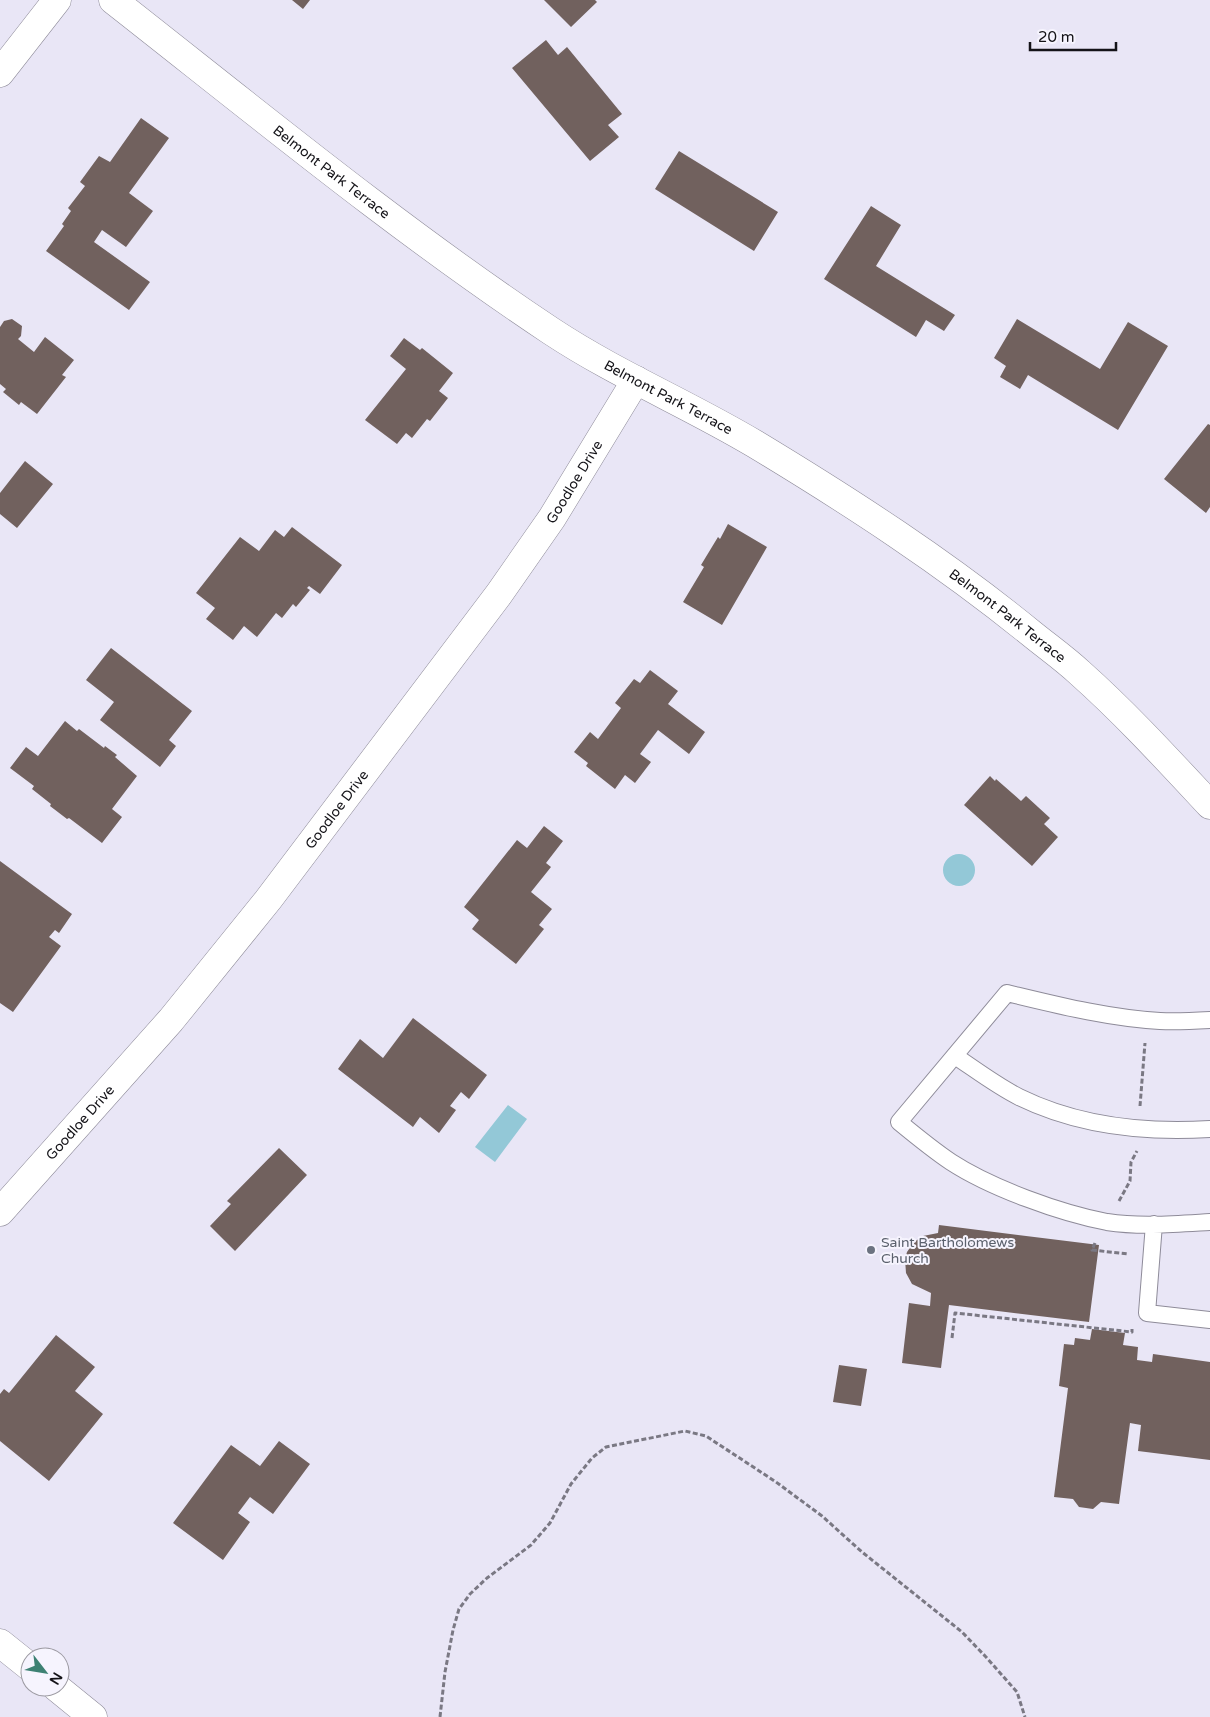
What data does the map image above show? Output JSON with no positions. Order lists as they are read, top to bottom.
{
  "streets": {
    "street": ["Belmont Park Terrace", "Goodloe Drive"]
  },
  "crossings": [
    ["Belmont Park Terrace", "Goodloe Drive"]
  ],
  "places": ["Saint Bartholomews Church"],
  "scale_bar": "20 m",
  "north": "bottom right"
}
